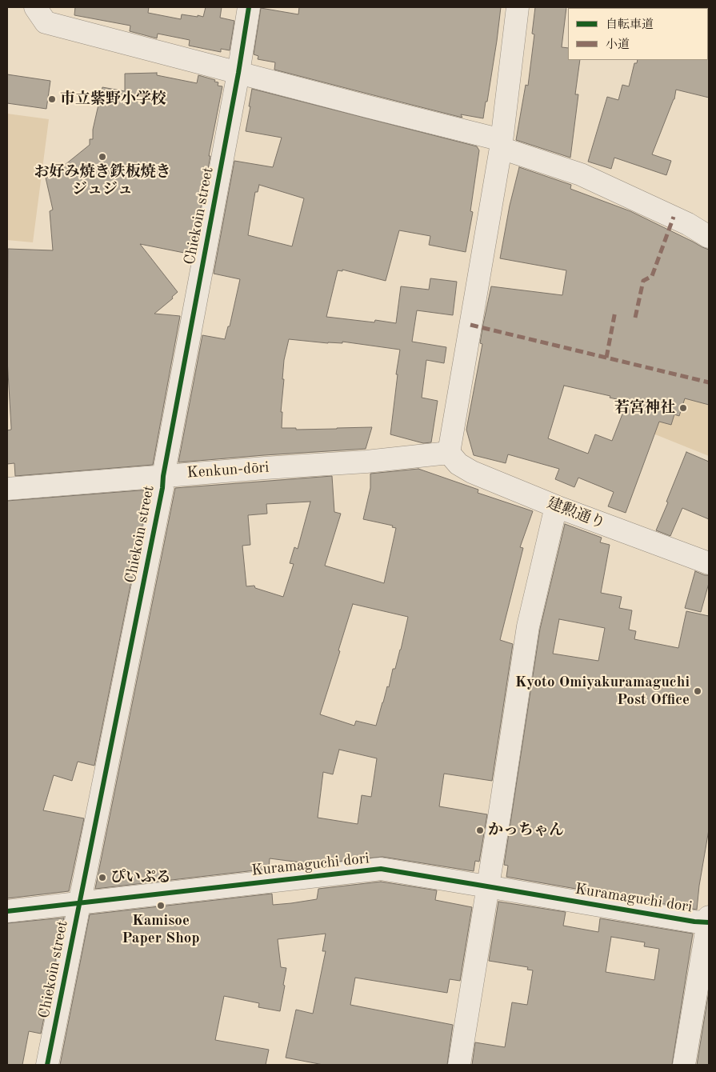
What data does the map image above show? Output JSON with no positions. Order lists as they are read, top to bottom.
{
  "streets": {
    "street": [
      "Chiekoin street",
      "Kenkun-dōri",
      "建勲通り",
      "Kuramaguchi dori"
    ]
  },
  "crossings": [
    ["Chiekoin street", "Kenkun-dōri"],
    ["Chiekoin street", "Kuramaguchi dori"],
    ["Kenkun-dōri", "建勲通り"]
  ],
  "places": [
    "市立紫野小学校",
    "お好み焼き鉄板焼き ジュジュ",
    "若宮神社",
    "Kyoto Omiyakuramaguchi Post Office",
    "かっちゃん",
    "ぴいぷる",
    "Kamisoe Paper Shop"
  ],
  "legend": ["自転車道", "小道"]
}
